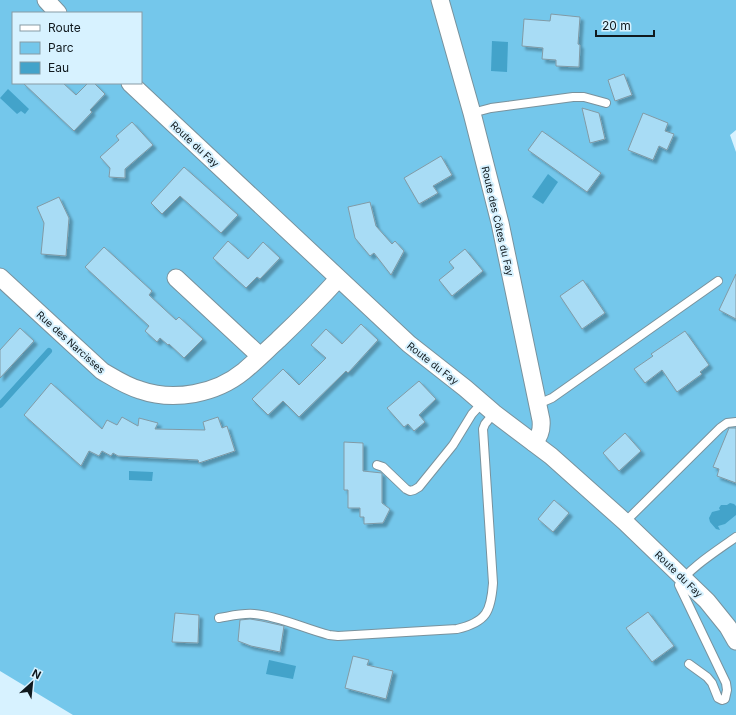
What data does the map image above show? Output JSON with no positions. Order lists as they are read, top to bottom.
{
  "streets": {
    "street": ["Route du Fay", "Route des Côtes du Fay", "Rue des Narcisses"]
  },
  "crossings": [
    ["Route du Fay", "Route des Côtes du Fay"],
    ["Route du Fay", "Rue des Narcisses"]
  ],
  "legend": ["Route", "Parc", "Eau"],
  "scale_bar": "20 m",
  "north": "top right"
}
